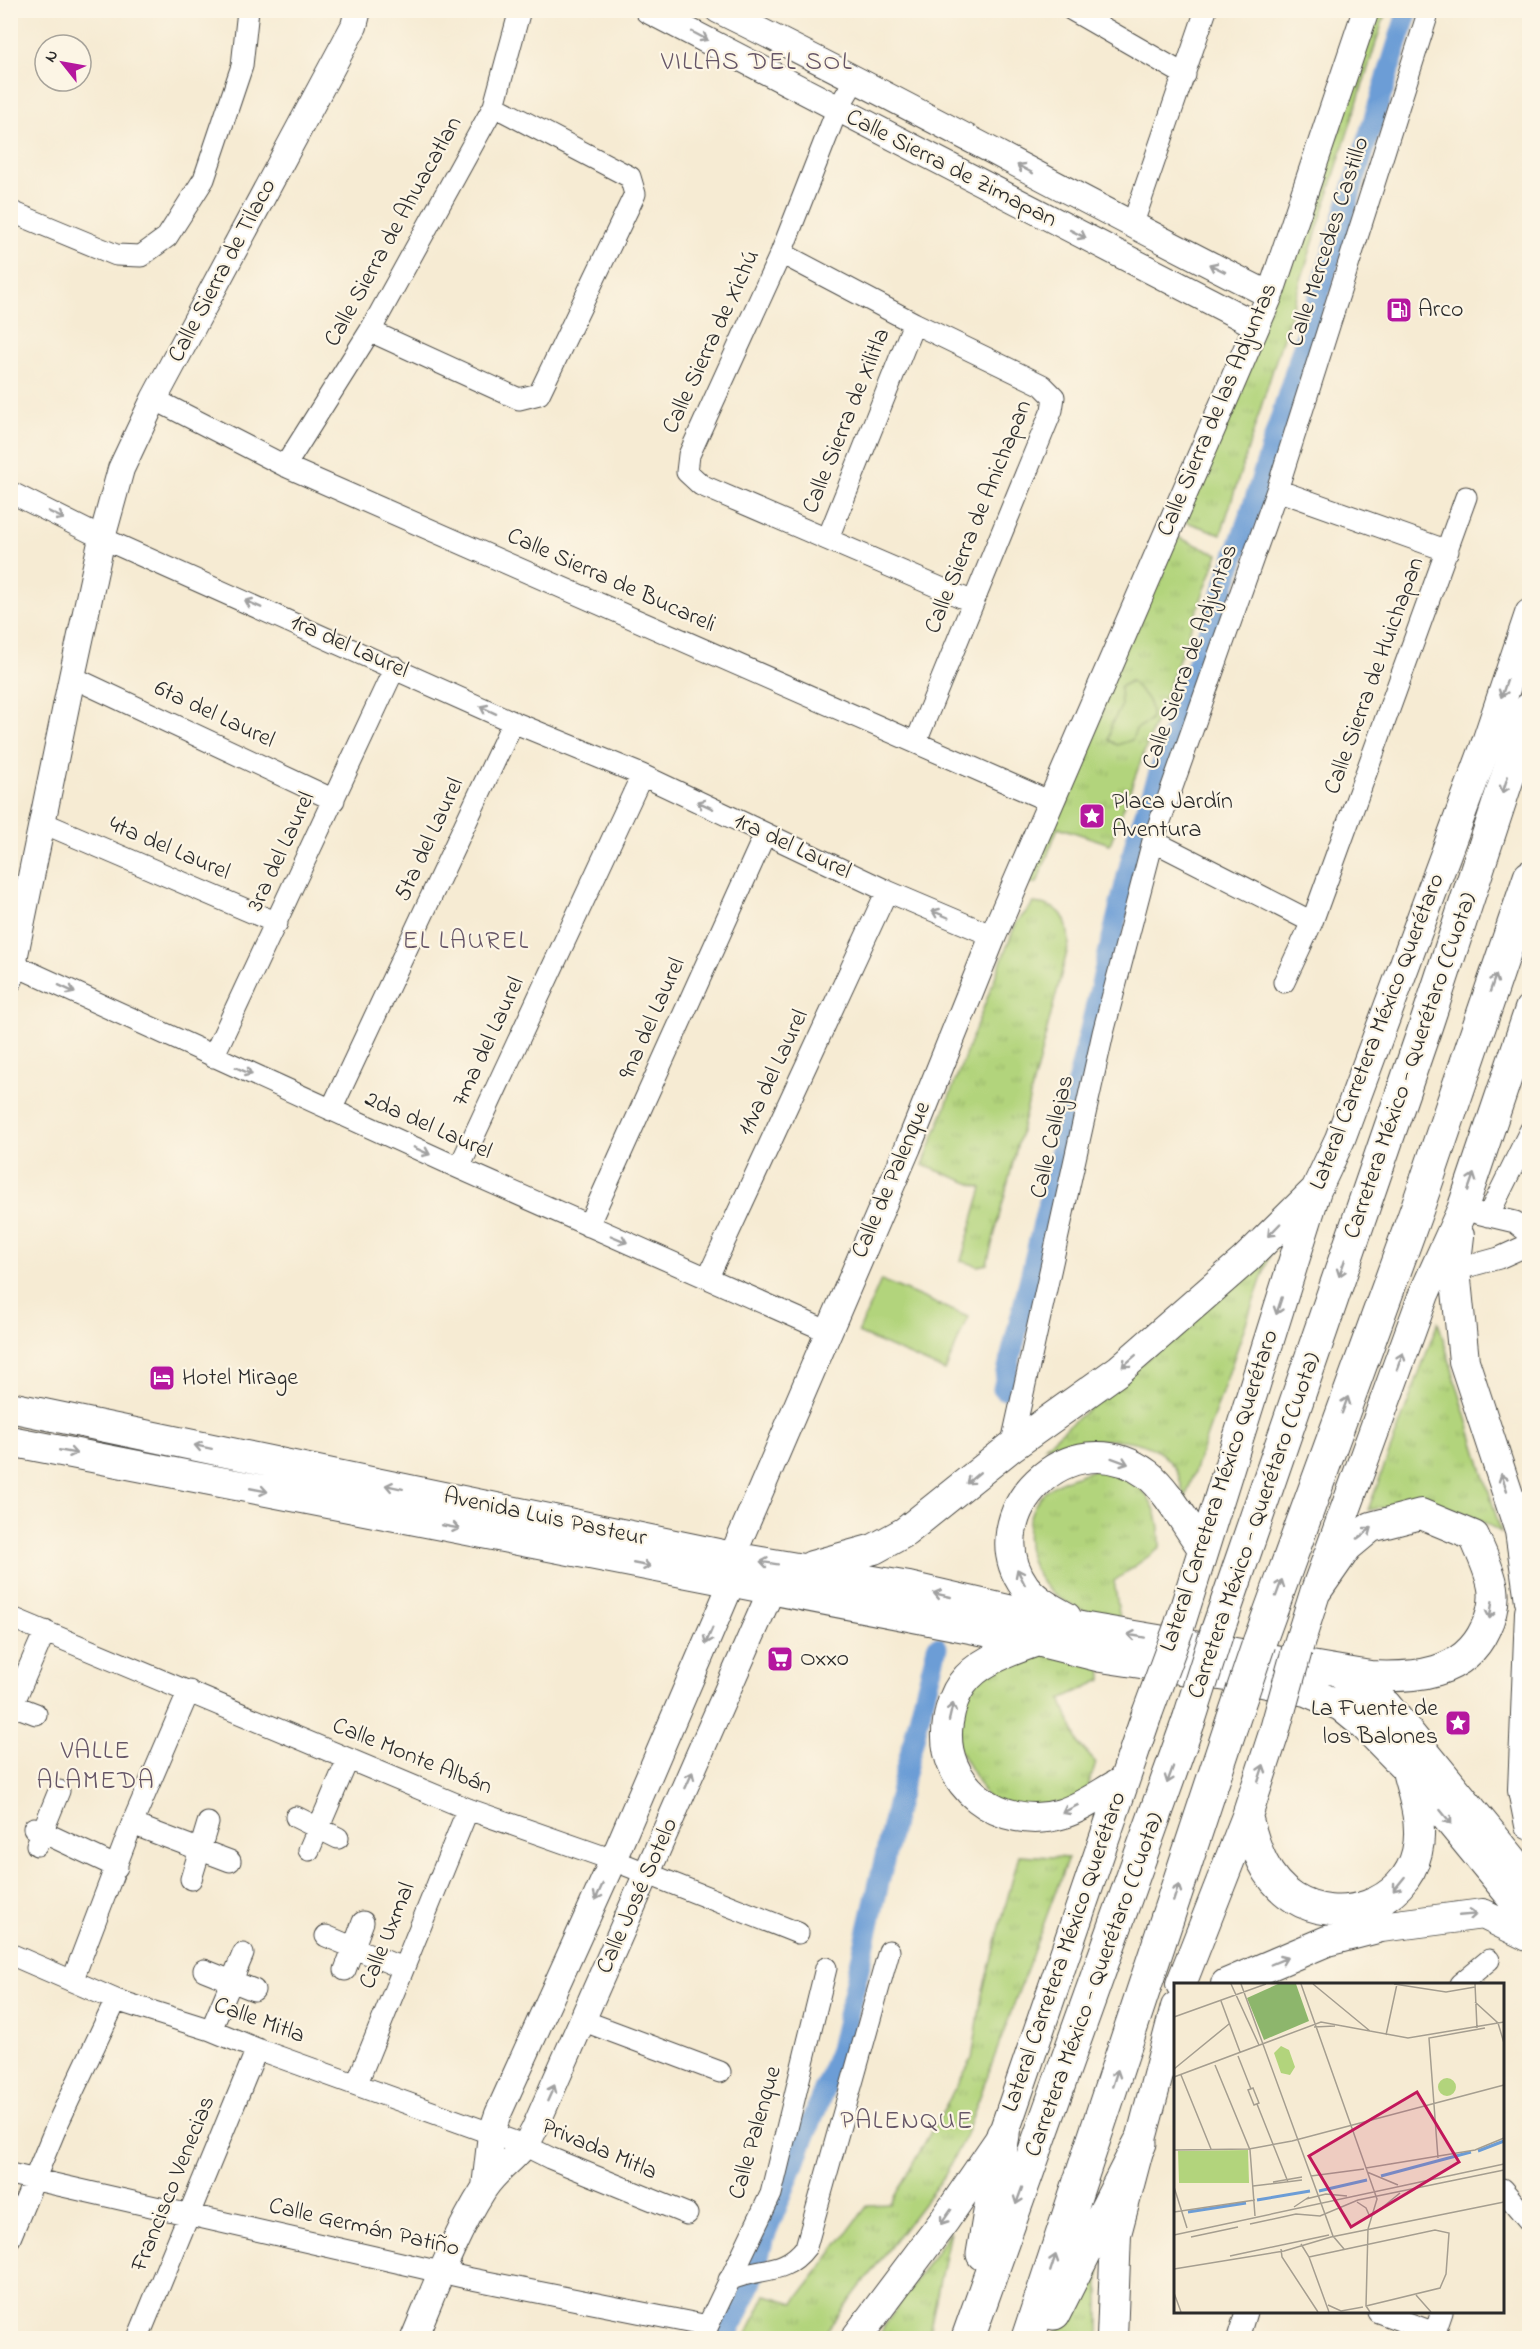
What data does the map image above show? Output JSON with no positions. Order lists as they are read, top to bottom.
{
  "streets": {
    "highway": ["Carretera México - Querétaro (Cuota)"],
    "main road": ["Lateral Carretera México Querétaro", "Avenida Luis Pasteur"],
    "street": [
      "Calle Sierra de Zimapan",
      "Calle Sierra de Ahuacatlan",
      "Calle Mercedes Castillo",
      "Calle Sierra de Tilaco",
      "Calle Sierra de Xichú",
      "Calle Sierra de las Adjuntas",
      "Calle Sierra de Xilitla",
      "Calle Sierra de Anichapan",
      "Calle Sierra de Bucareli",
      "1ra del Laurel",
      "Calle Sierra de Adjuntas",
      "Calle Sierra de Huichapan",
      "6ta del Laurel",
      "5ta del Laurel",
      "4ta del Laurel",
      "3ra del Laurel",
      "9na del Laurel",
      "7ma del Laurel",
      "11va del Laurel",
      "2da del Laurel",
      "Calle Callejas",
      "Calle de Palenque",
      "Calle Monte Albán",
      "Calle José Sotelo",
      "Calle Uxmal",
      "Calle Mitla",
      "Calle Palenque",
      "Privada Mitla",
      "Francisco Venecias",
      "Calle Germán Patiño"
    ]
  },
  "crossings": [
    ["Calle Sierra de Zimapan", "Calle Sierra de Xichú"],
    ["Calle Sierra de Zimapan", "Calle Sierra de las Adjuntas"],
    ["Calle Sierra de Ahuacatlan", "Calle Sierra de Bucareli"],
    ["Calle Mercedes Castillo", "Calle Sierra de Adjuntas"],
    ["Calle Mercedes Castillo", "Calle Sierra de Huichapan"],
    ["Calle Sierra de Tilaco", "Calle Sierra de Bucareli"],
    ["Calle Sierra de Tilaco", "1ra del Laurel"],
    ["Calle Sierra de Xichú", "Calle Sierra de Xilitla"],
    ["Calle Sierra de Xichú", "Calle Sierra de Anichapan"],
    ["Calle Sierra de las Adjuntas", "Calle Sierra de Bucareli"],
    ["Calle Sierra de las Adjuntas", "Calle de Palenque"],
    ["Calle Sierra de Xilitla", "Calle Sierra de Anichapan"],
    ["Calle Sierra de Anichapan", "Calle Sierra de Bucareli"],
    ["Calle Sierra de Bucareli", "Calle de Palenque"],
    ["1ra del Laurel", "5ta del Laurel"],
    ["1ra del Laurel", "3ra del Laurel"],
    ["1ra del Laurel", "9na del Laurel"],
    ["1ra del Laurel", "7ma del Laurel"],
    ["1ra del Laurel", "11va del Laurel"],
    ["1ra del Laurel", "Calle de Palenque"],
    ["Calle Sierra de Adjuntas", "Calle Sierra de Huichapan"],
    ["Calle Sierra de Adjuntas", "Calle Callejas"],
    ["6ta del Laurel", "3ra del Laurel"],
    ["5ta del Laurel", "2da del Laurel"],
    ["4ta del Laurel", "3ra del Laurel"],
    ["3ra del Laurel", "2da del Laurel"],
    ["9na del Laurel", "2da del Laurel"],
    ["7ma del Laurel", "2da del Laurel"],
    ["11va del Laurel", "2da del Laurel"],
    ["2da del Laurel", "Calle de Palenque"],
    ["Calle de Palenque", "Avenida Luis Pasteur"],
    ["Calle de Palenque", "Calle José Sotelo"],
    ["Avenida Luis Pasteur", "Calle José Sotelo"],
    ["Calle Monte Albán", "Calle José Sotelo"],
    ["Calle Monte Albán", "Calle Uxmal"],
    ["Calle José Sotelo", "Calle Mitla"],
    ["Calle José Sotelo", "Privada Mitla"],
    ["Calle José Sotelo", "Calle Germán Patiño"],
    ["Calle Uxmal", "Calle Mitla"],
    ["Calle Mitla", "Privada Mitla"],
    ["Calle Mitla", "Francisco Venecias"],
    ["Calle Palenque", "Calle Germán Patiño"],
    ["Francisco Venecias", "Calle Germán Patiño"]
  ],
  "one_way": ["2da del Laurel"],
  "districts": [
    "VILLAS DEL SOL",
    "EL LAUREL",
    "VALLE ALAMEDA",
    "PALENQUE"
  ],
  "places": {
    "fuel station": ["Arco"],
    "place": ["Placa Jardín Aventura", "La Fuente de los Balones"],
    "hotel": ["Hotel Mirage"],
    "supermarket": ["Oxxo"]
  },
  "north": "top left"
}
